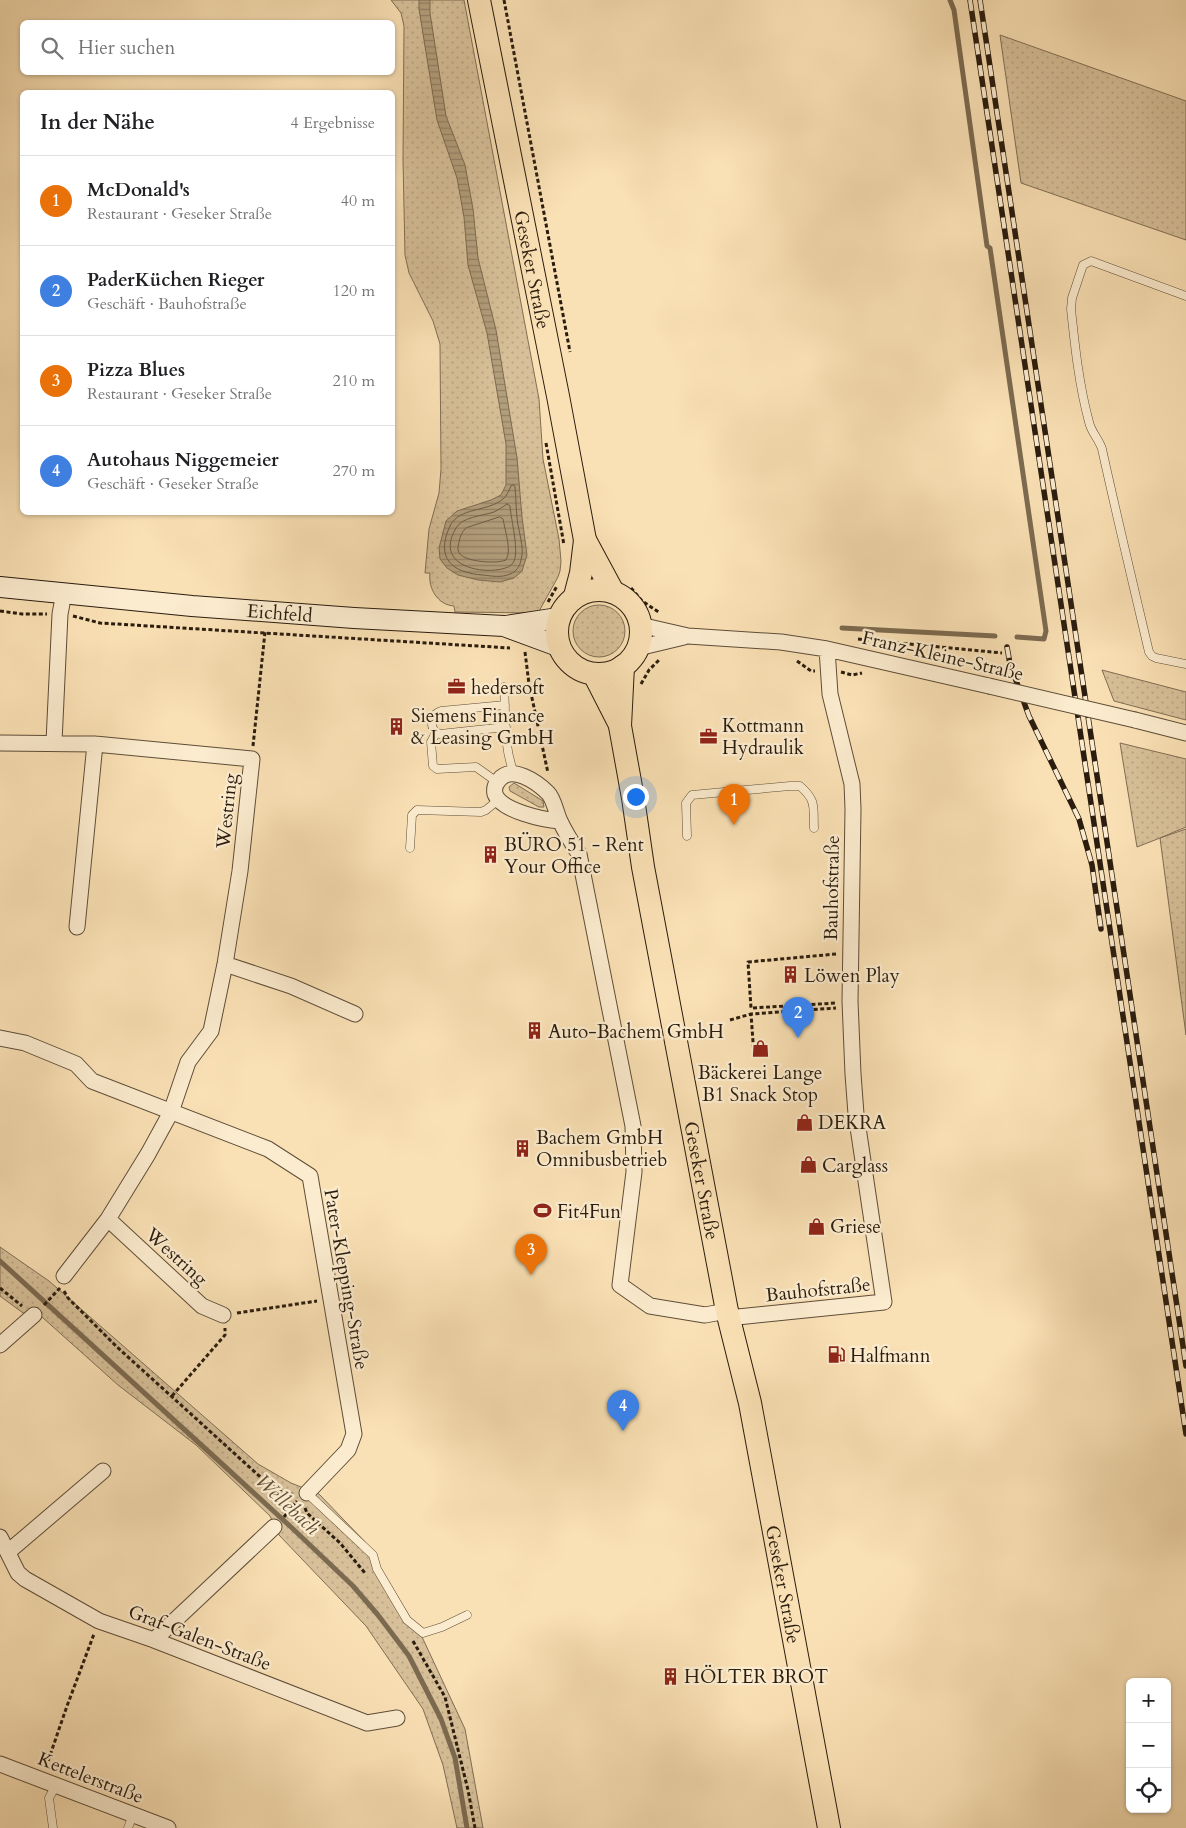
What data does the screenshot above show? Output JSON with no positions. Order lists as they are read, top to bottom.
{
  "streets": {
    "main road": ["Geseker Straße", "Eichfeld"],
    "street": [
      "Franz-Kleine-Straße",
      "Westring",
      "Bauhofstraße",
      "Pater-Klepping-Straße",
      "Graf-Galen-Straße",
      "Kettelerstraße"
    ]
  },
  "crossings": [
    ["Geseker Straße", "Eichfeld"],
    ["Geseker Straße", "Franz-Kleine-Straße"],
    ["Geseker Straße", "Bauhofstraße"],
    ["Eichfeld", "Franz-Kleine-Straße"],
    ["Franz-Kleine-Straße", "Bauhofstraße"],
    ["Westring", "Pater-Klepping-Straße"]
  ],
  "water": ["Wellebach"],
  "places": {
    "office": ["hedersoft", "Kottmann Hydraulik"],
    "building": [
      "Siemens Finance & Leasing GmbH",
      "BÜRO 51 - Rent Your Office",
      "Löwen Play",
      "Auto-Bachem GmbH",
      "Bachem GmbH Omnibusbetrieb",
      "HÖLTER BROT"
    ],
    "shop": [
      "Bäckerei Lange B1 Snack Stop",
      "DEKRA",
      "Carglass",
      "Griese"
    ],
    "sports": ["Fit4Fun"],
    "fuel station": ["Halfmann"]
  },
  "page": {
    "search": "Hier suchen",
    "heading": ["In der Nähe", "4 Ergebnisse"],
    "list": [
      {
        "mark": "1",
        "name": "McDonald's",
        "note": "Restaurant · Geseker Straße",
        "value": "40 m"
      },
      {
        "mark": "2",
        "name": "PaderKüchen Rieger",
        "note": "Geschäft · Bauhofstraße",
        "value": "120 m"
      },
      {
        "mark": "3",
        "name": "Pizza Blues",
        "note": "Restaurant · Geseker Straße",
        "value": "210 m"
      },
      {
        "mark": "4",
        "name": "Autohaus Niggemeier",
        "note": "Geschäft · Geseker Straße",
        "value": "270 m"
      }
    ],
    "pins": [
      "1",
      "2",
      "3",
      "4"
    ],
    "map_buttons": ["+", "−"]
  }
}
